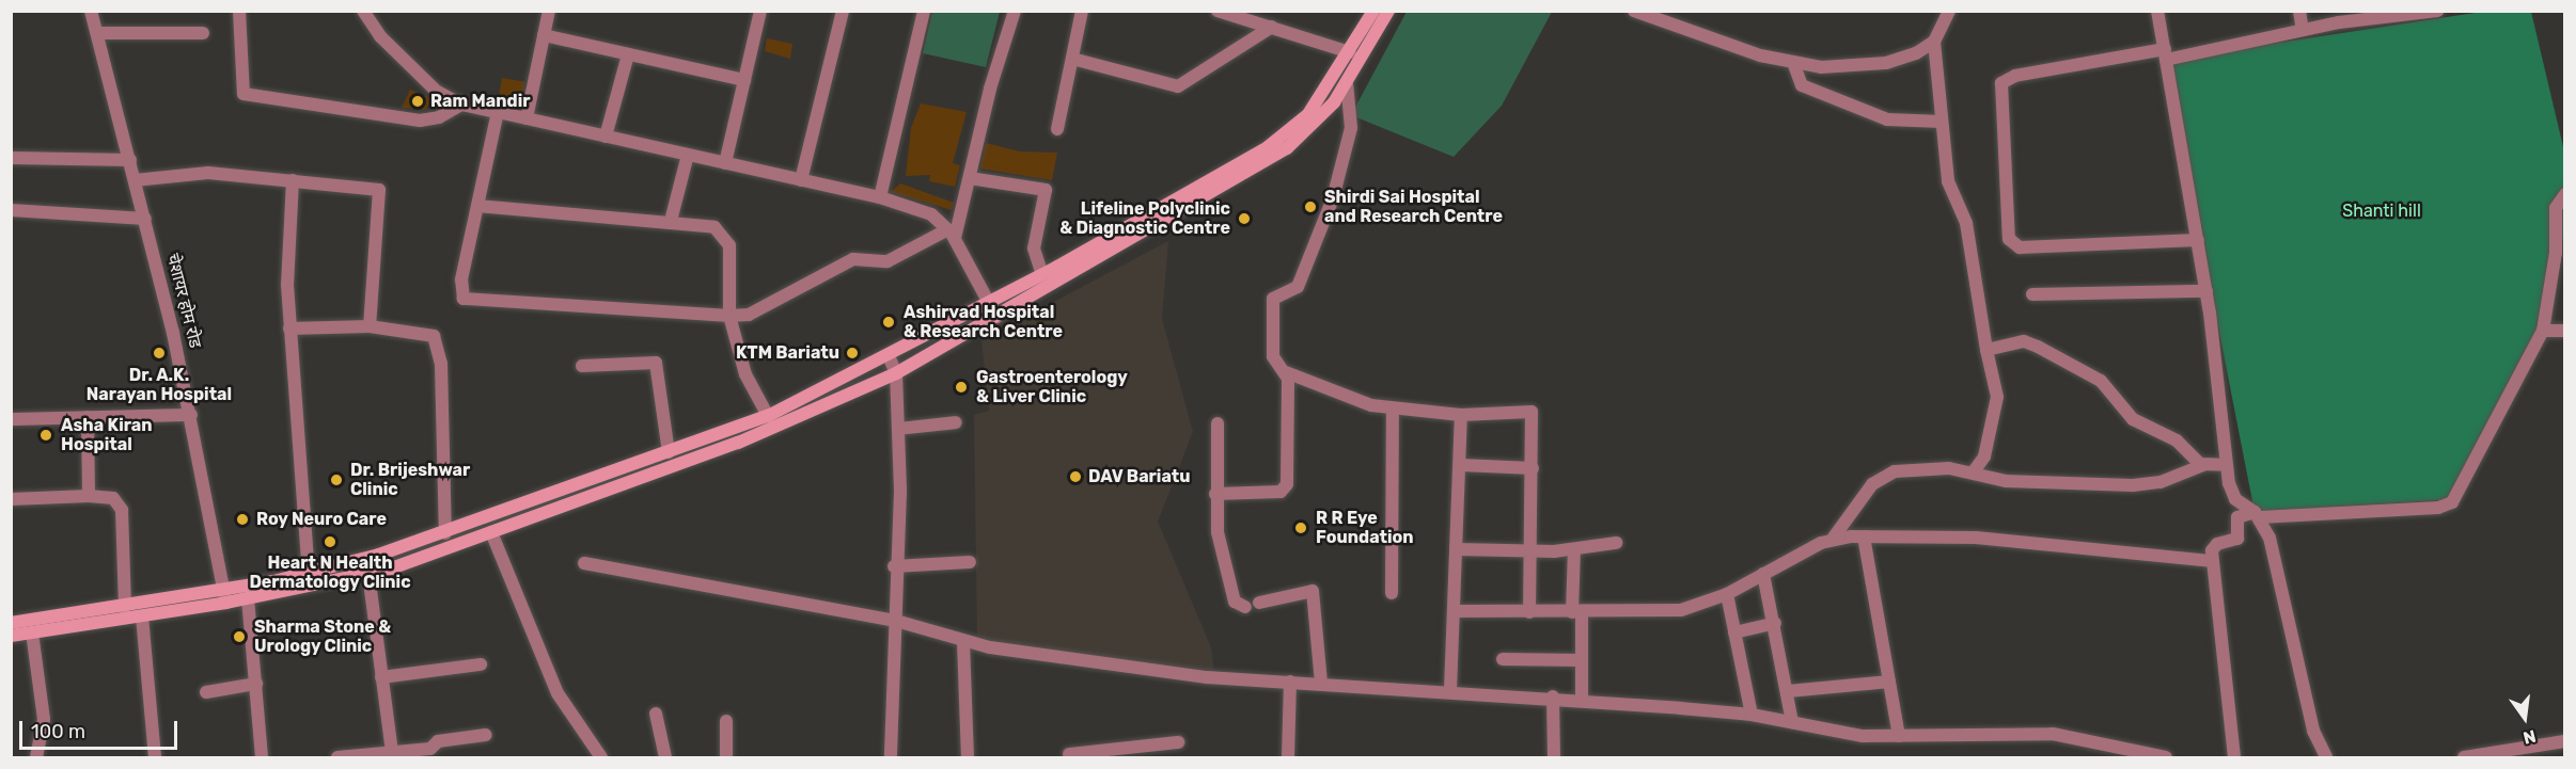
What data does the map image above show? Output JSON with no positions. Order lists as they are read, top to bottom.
{
  "streets": {
    "street": ["चेशायर होम रोड"]
  },
  "parks": ["Shanti hill"],
  "places": [
    "Ram Mandir",
    "Shirdi Sai Hospital and Research Centre",
    "Lifeline Polyclinic & Diagnostic Centre",
    "Ashirvad Hospital & Research Centre",
    "Dr. A.K. Narayan Hospital",
    "KTM Bariatu",
    "Gastroenterology & Liver Clinic",
    "Asha Kiran Hospital",
    "DAV Bariatu",
    "Dr. Brijeshwar Clinic",
    "Roy Neuro Care",
    "R R Eye Foundation",
    "Heart N Health Dermatology Clinic",
    "Sharma Stone & Urology Clinic"
  ],
  "scale_bar": "100 m",
  "north": "bottom"
}
